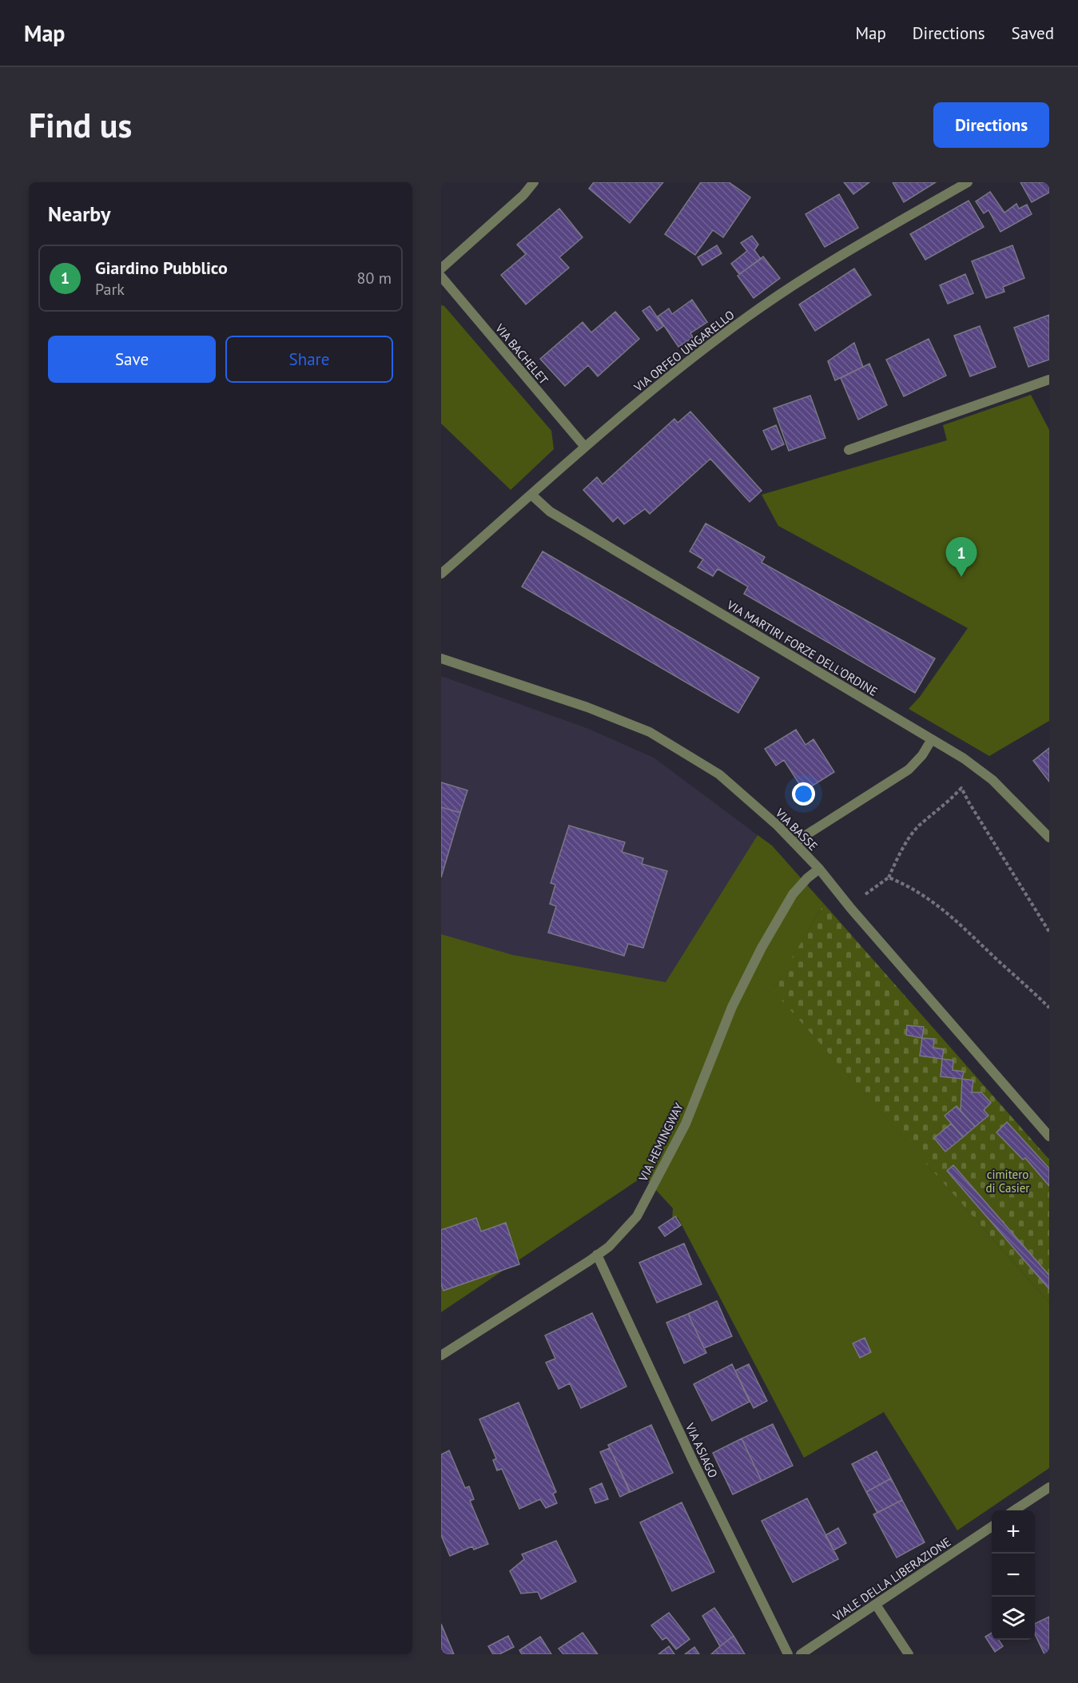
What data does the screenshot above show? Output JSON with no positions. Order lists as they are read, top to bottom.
{
  "streets": {
    "street": [
      "VIA ORFEO UNGARELLO",
      "VIA BACHELET",
      "VIA MARTIRI FORZE DELL'ORDINE",
      "VIA BASSE",
      "VIA HEMINGWAY",
      "VIA ASIAGO",
      "VIALE DELLA LIBERAZIONE"
    ]
  },
  "crossings": [
    ["VIA ORFEO UNGARELLO", "VIA BACHELET"],
    ["VIA ORFEO UNGARELLO", "VIA MARTIRI FORZE DELL'ORDINE"],
    ["VIA BASSE", "VIA HEMINGWAY"],
    ["VIA HEMINGWAY", "VIA ASIAGO"]
  ],
  "parks": ["cimitero di Casier"],
  "page": {
    "header": "Map",
    "nav": ["Map", "Directions", "Saved"],
    "buttons": [
      "Directions",
      ["Save", "Share"]
    ],
    "title": "Find us",
    "heading": "Nearby",
    "list": [
      {
        "mark": "1",
        "name": "Giardino Pubblico",
        "note": "Park",
        "value": "80 m"
      }
    ],
    "pins": "1",
    "map_buttons": ["+", "−"]
  }
}
